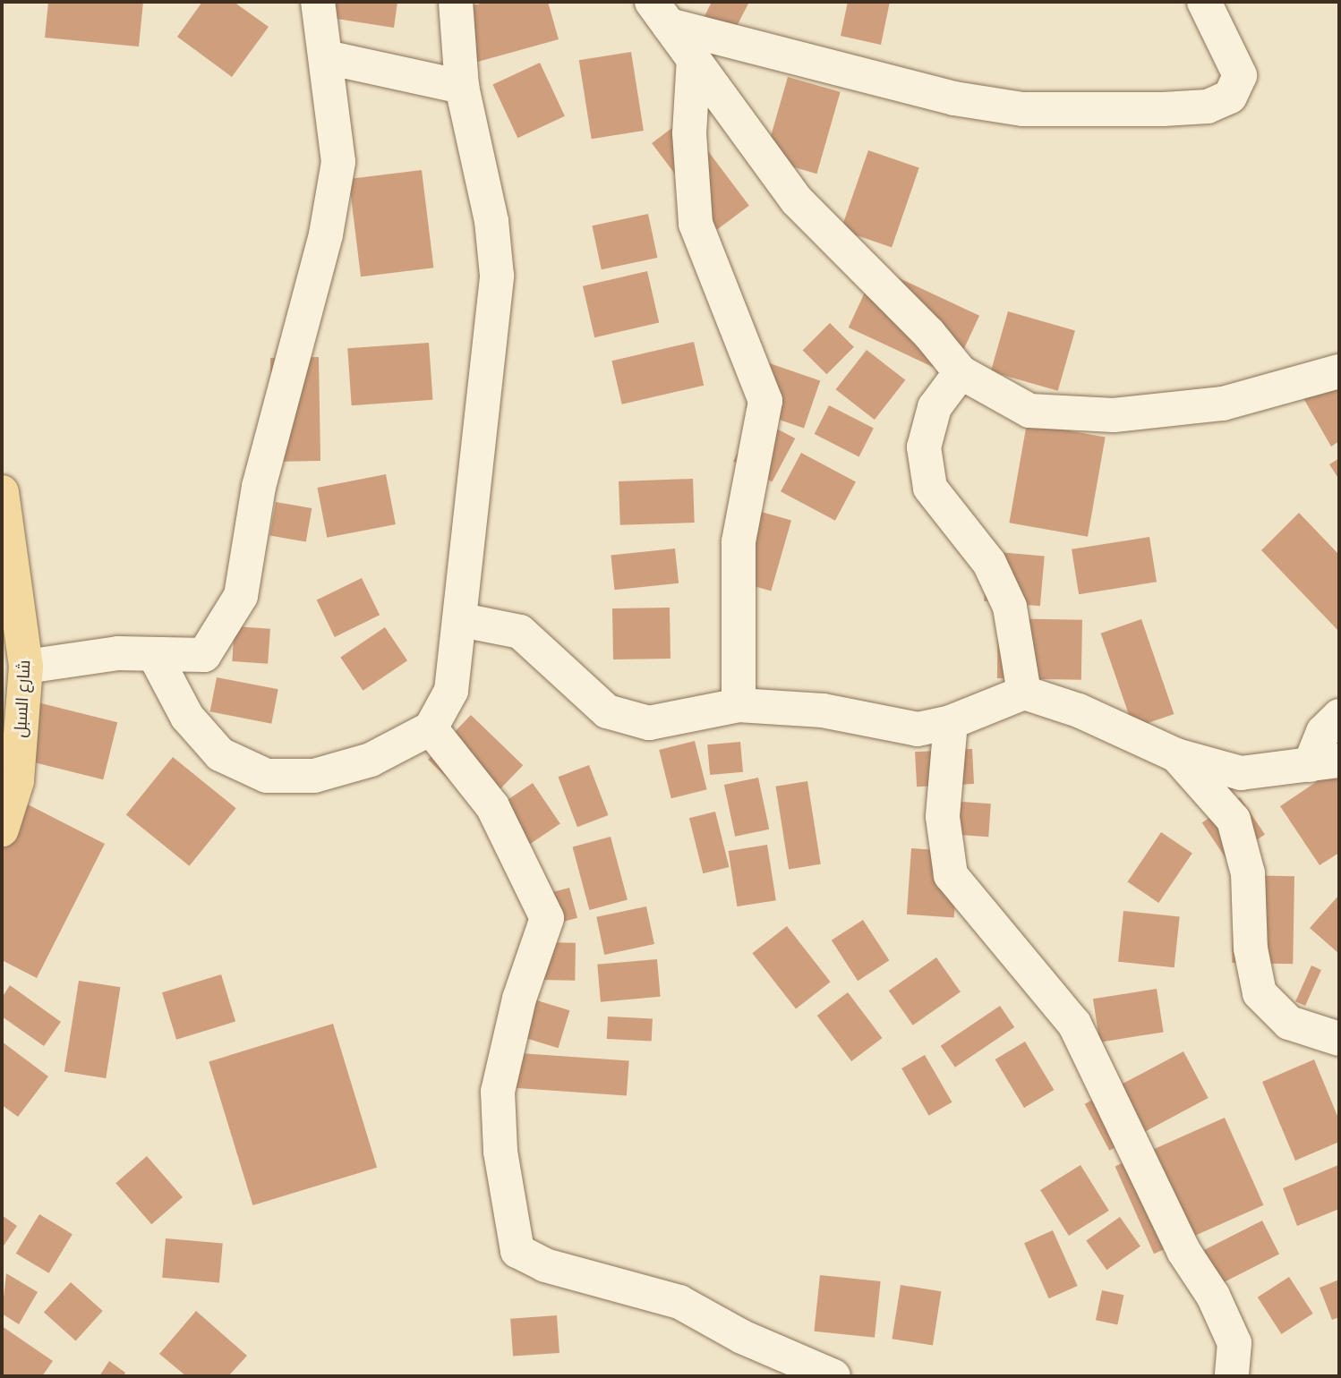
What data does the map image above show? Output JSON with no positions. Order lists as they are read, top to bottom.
{
  "streets": {
    "main road": ["شارع السبل"]
  }
}
